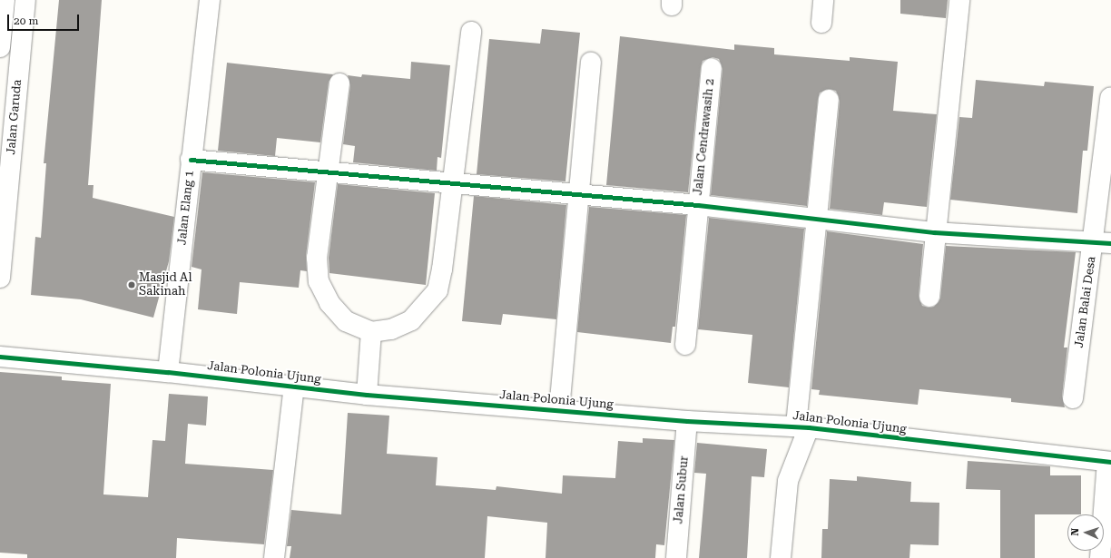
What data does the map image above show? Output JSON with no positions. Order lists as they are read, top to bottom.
{
  "streets": {
    "street": [
      "Jalan Garuda",
      "Jalan Cendrawasih 2",
      "Jalan Elang 1",
      "Jalan Balai Desa",
      "Jalan Polonia Ujung",
      "Jalan Subur"
    ]
  },
  "crossings": [
    ["Jalan Elang 1", "Jalan Polonia Ujung"],
    ["Jalan Polonia Ujung", "Jalan Subur"]
  ],
  "places": ["Masjid Al Sakinah"],
  "scale_bar": "20 m",
  "north": "left"
}
